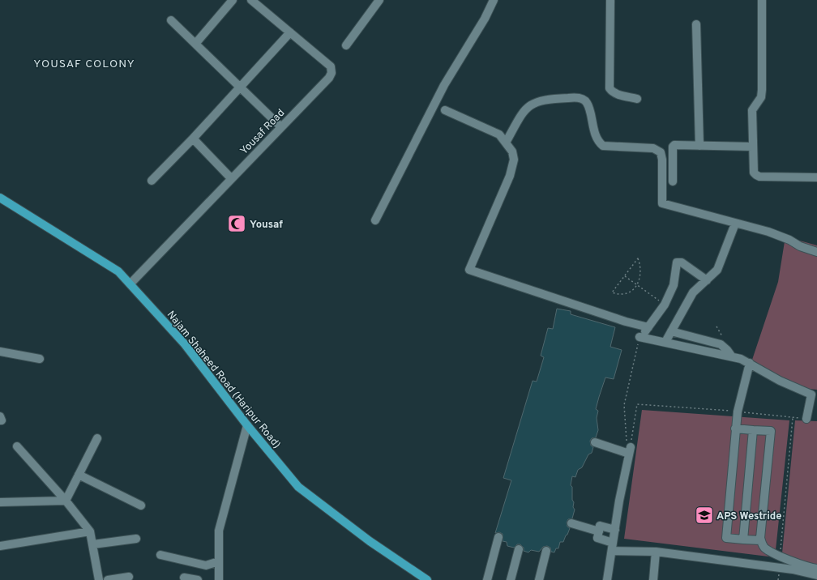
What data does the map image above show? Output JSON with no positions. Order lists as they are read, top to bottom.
{
  "streets": {
    "main road": ["Najam Shaheed Road (Haripur Road)"],
    "street": ["Yousaf Road"]
  },
  "crossings": [
    ["Yousaf Road", "Najam Shaheed Road (Haripur Road)"]
  ],
  "districts": ["YOUSAF COLONY"],
  "places": {
    "mosque": ["Yousaf"],
    "school or university": ["APS Westride"]
  }
}
